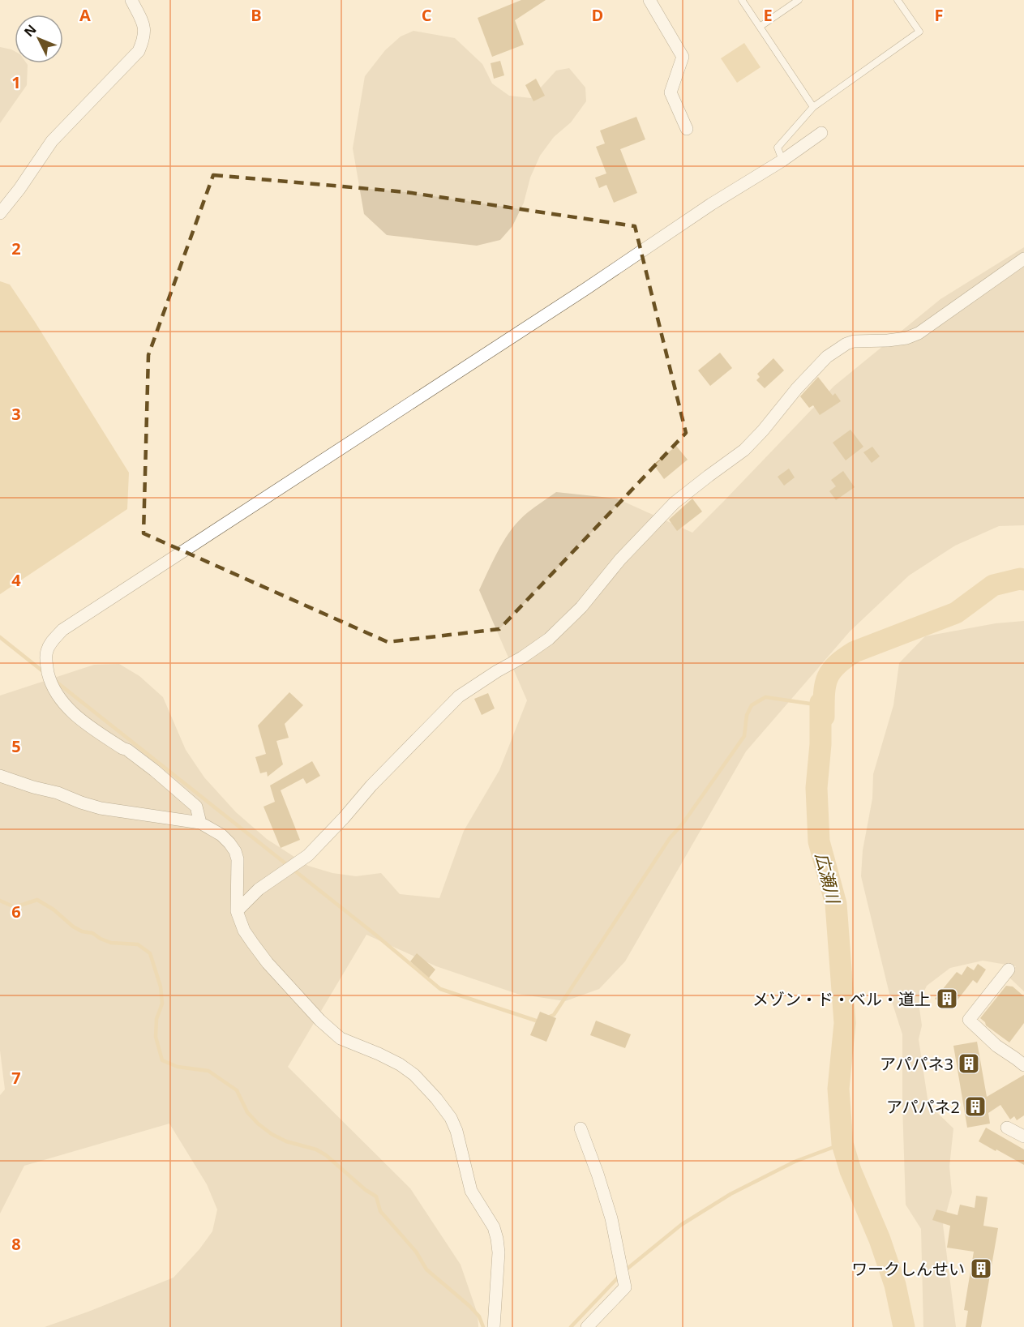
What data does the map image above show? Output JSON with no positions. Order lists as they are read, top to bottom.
{
  "water": ["広瀬川"],
  "places": {
    "building": [
      "メゾン・ド・ベル・道上",
      "アパパネ3",
      "アパパネ2",
      "ワークしんせい"
    ]
  },
  "north": "top left",
  "grid": {
    "columns": [
      "A",
      "B",
      "C",
      "D",
      "E",
      "F"
    ],
    "rows": [
      "1",
      "2",
      "3",
      "4",
      "5",
      "6",
      "7",
      "8"
    ]
  }
}
